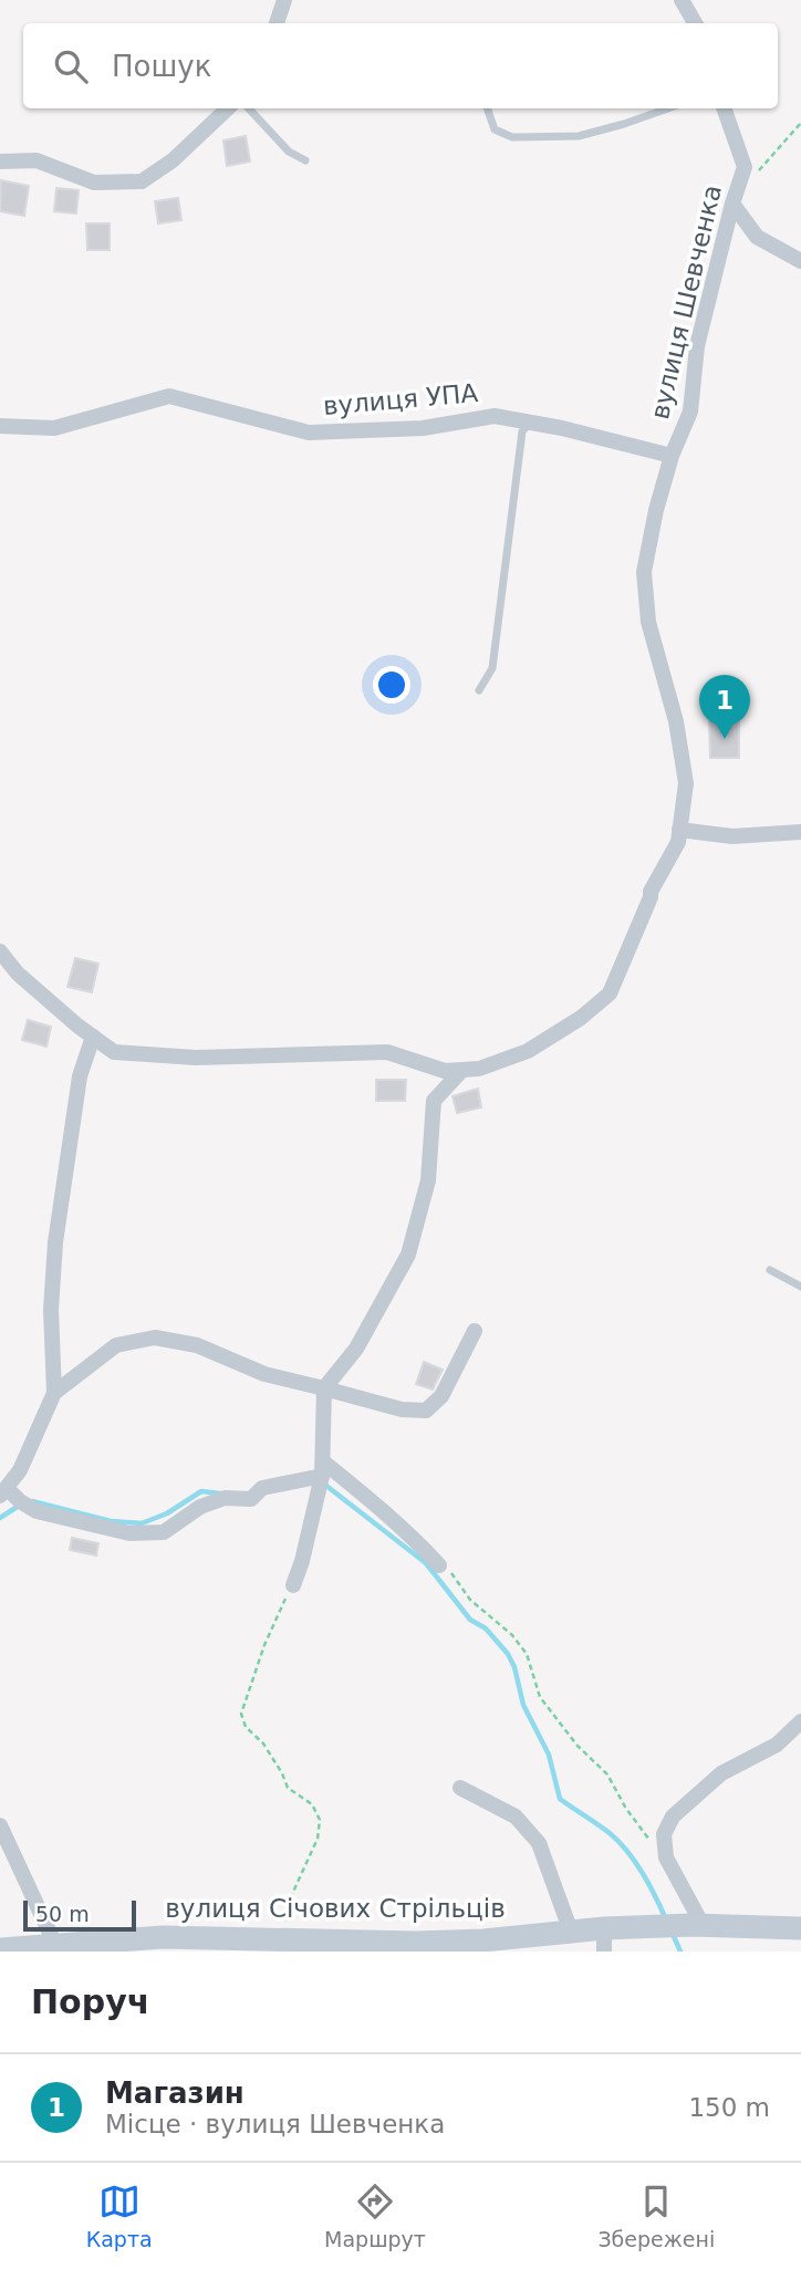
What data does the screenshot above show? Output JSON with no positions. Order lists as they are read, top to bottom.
{
  "streets": {
    "street": ["вулиця Шевченка", "вулиця УПА", "вулиця Січових Стрільців"]
  },
  "crossings": [
    ["вулиця Шевченка", "вулиця УПА"]
  ],
  "scale_bar": "50 m",
  "page": {
    "search": "Пошук",
    "pins": "1",
    "scale": "50 m",
    "heading": "Поруч",
    "list": [
      {
        "mark": "1",
        "name": "Магазин",
        "note": "Місце · вулиця Шевченка",
        "value": "150 m"
      }
    ],
    "nav": ["Карта", "Маршрут", "Збережені"]
  }
}
